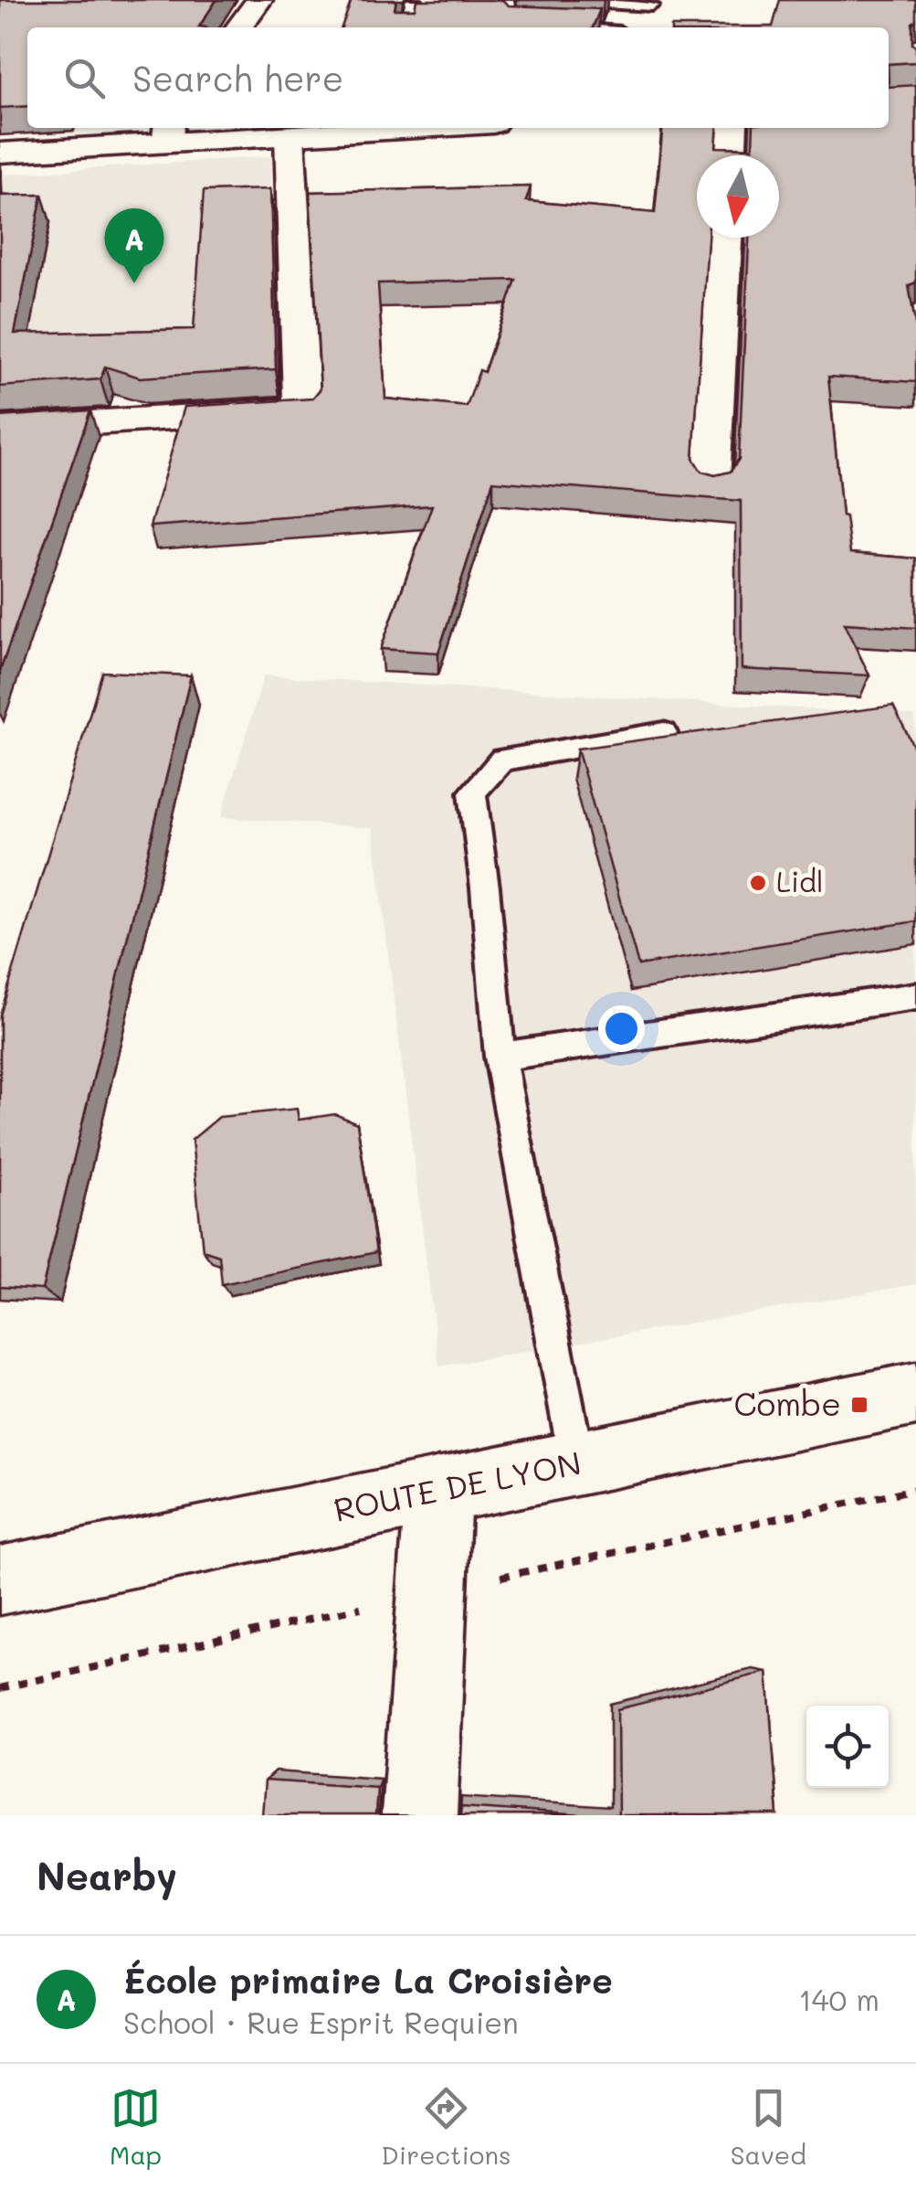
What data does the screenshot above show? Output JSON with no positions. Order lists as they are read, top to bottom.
{
  "streets": {
    "street": ["ROUTE DE LYON"]
  },
  "places": {
    "other": ["Lidl"],
    "transit": ["Combe"]
  },
  "north": "bottom",
  "page": {
    "search": "Search here",
    "pins": "A",
    "heading": "Nearby",
    "list": [
      {
        "mark": "A",
        "name": "École primaire La Croisière",
        "note": "School · Rue Esprit Requien",
        "value": "140 m"
      }
    ],
    "nav": ["Map", "Directions", "Saved"]
  }
}
